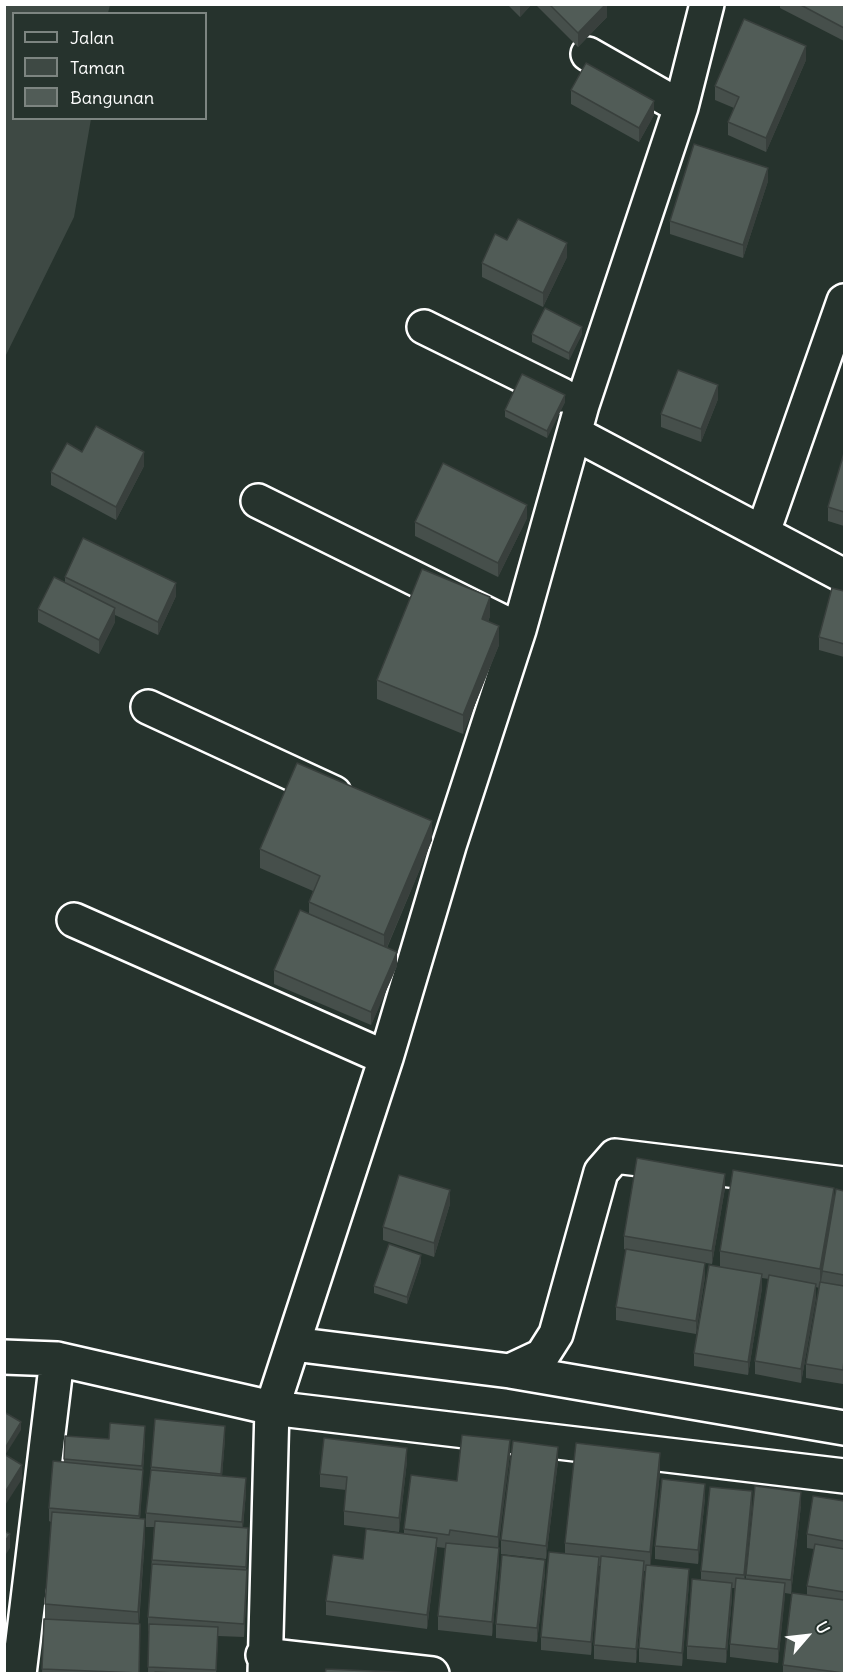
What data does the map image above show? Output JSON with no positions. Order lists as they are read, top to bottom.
{
  "legend": ["Jalan", "Taman", "Bangunan"],
  "north": "top right"
}
